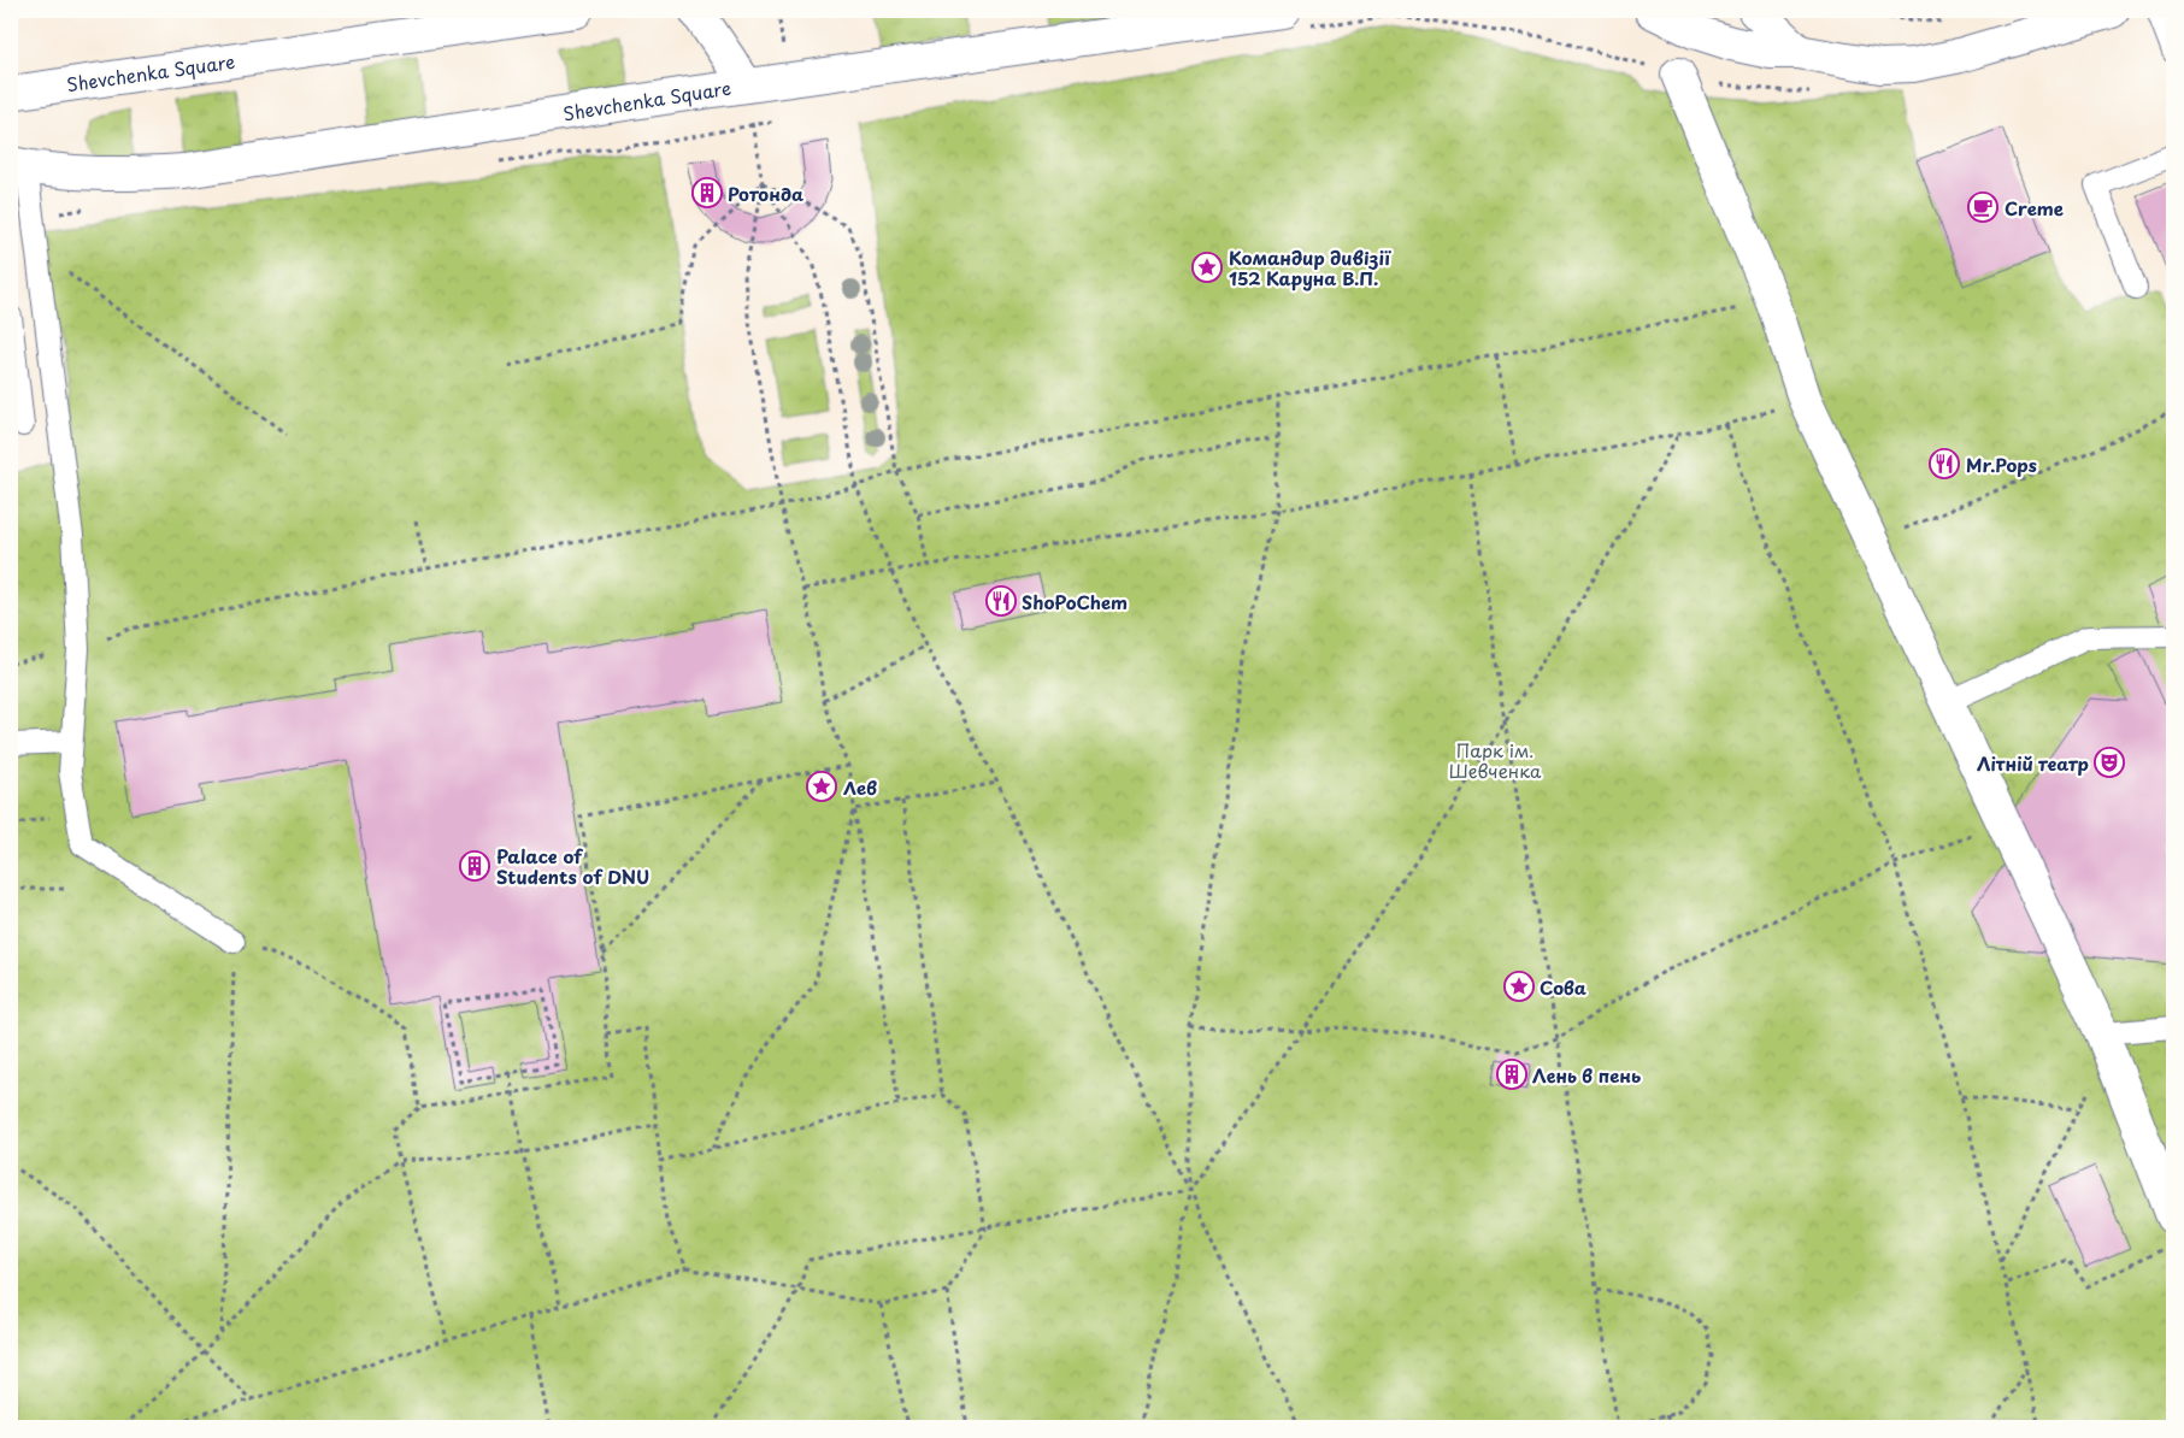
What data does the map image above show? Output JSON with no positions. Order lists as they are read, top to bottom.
{
  "streets": {
    "street": ["Shevchenka Square"]
  },
  "parks": ["Парк iм. Шевченка"],
  "places": {
    "building": ["Ротонда", "Palace of Students of DNU", "Лень в пень"],
    "cafe": ["Creme"],
    "place": ["Командир дивізії 152 Каруна В.П.", "Лев", "Сова"],
    "restaurant": ["Mr.Pops", "ShoPoChem"],
    "theatre": ["Літній театр"]
  }
}
